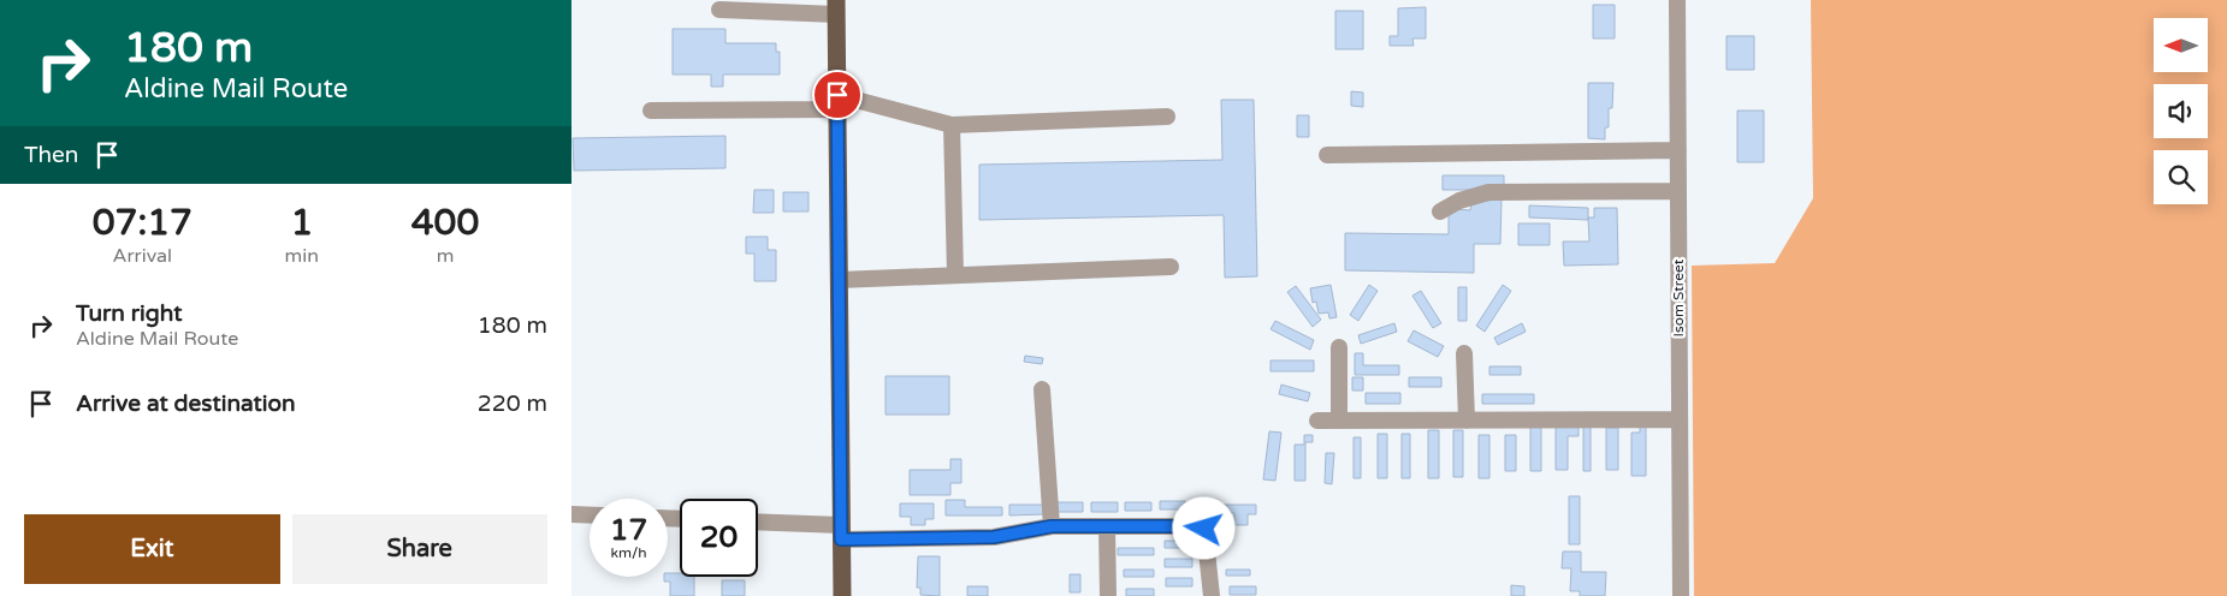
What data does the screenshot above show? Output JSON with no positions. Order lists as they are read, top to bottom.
{
  "streets": {
    "street": ["Isom Street"]
  },
  "north": "left",
  "page": {
    "turn": ["180 m", "Aldine Mail Route"],
    "then": "Then",
    "eta": [
      "07:17",
      "Arrival",
      "1",
      "min",
      "400",
      "m"
    ],
    "list": [
      {
        "name": "Turn right",
        "note": "Aldine Mail Route",
        "value": "180 m"
      },
      {
        "name": "Arrive at destination",
        "value": "220 m"
      }
    ],
    "speed": "17 km/h",
    "limit": "20",
    "buttons": ["Exit", "Share"]
  }
}
